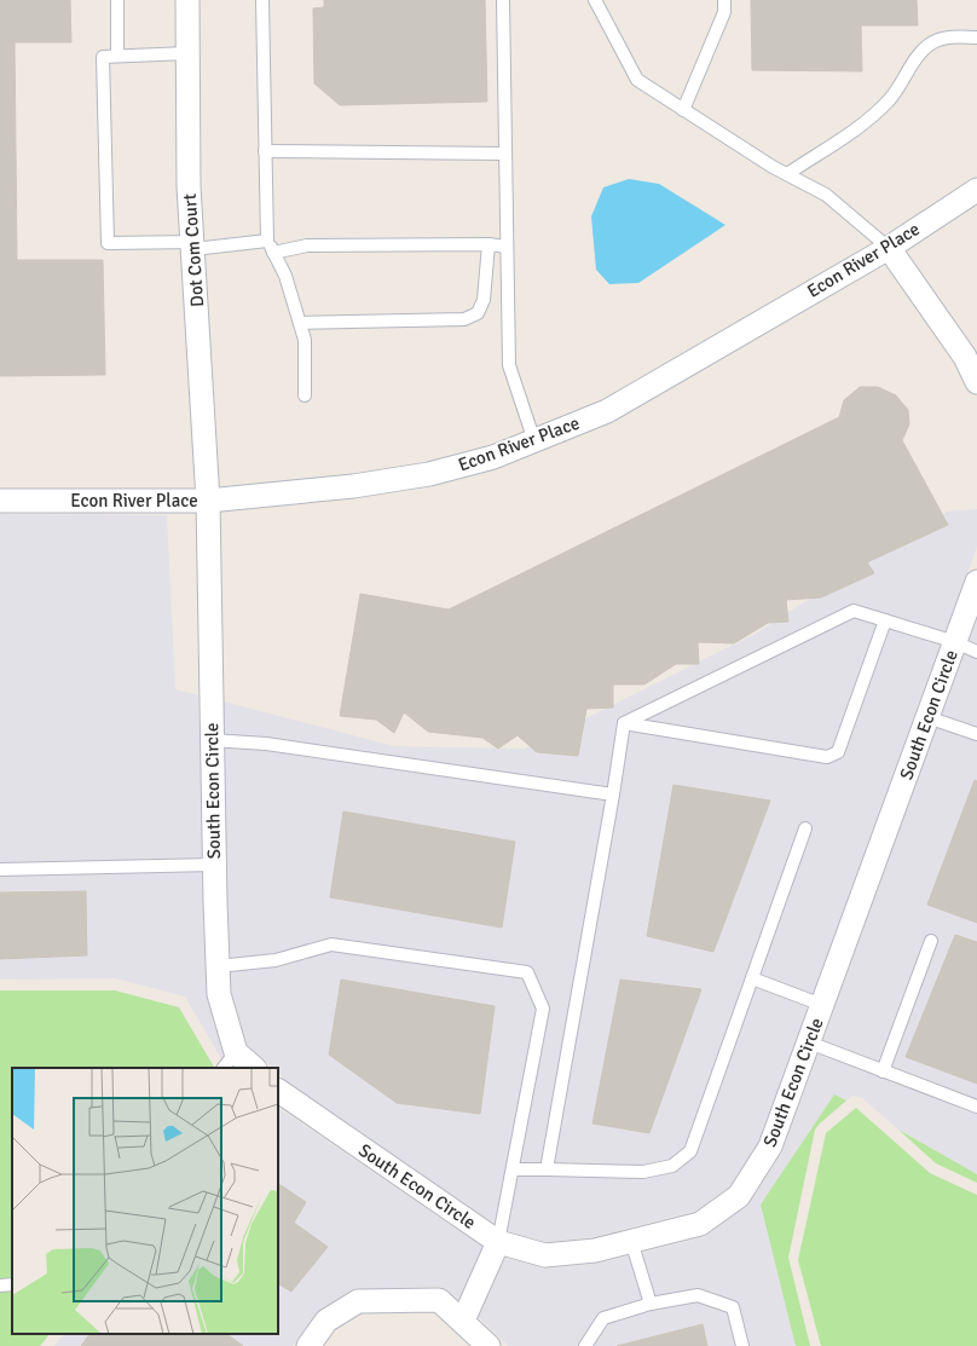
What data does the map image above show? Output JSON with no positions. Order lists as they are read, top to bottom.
{
  "streets": {
    "street": ["Dot Com Court", "Econ River Place", "South Econ Circle"]
  },
  "crossings": [
    ["Dot Com Court", "Econ River Place"],
    ["Dot Com Court", "South Econ Circle"],
    ["Econ River Place", "South Econ Circle"]
  ]
}
